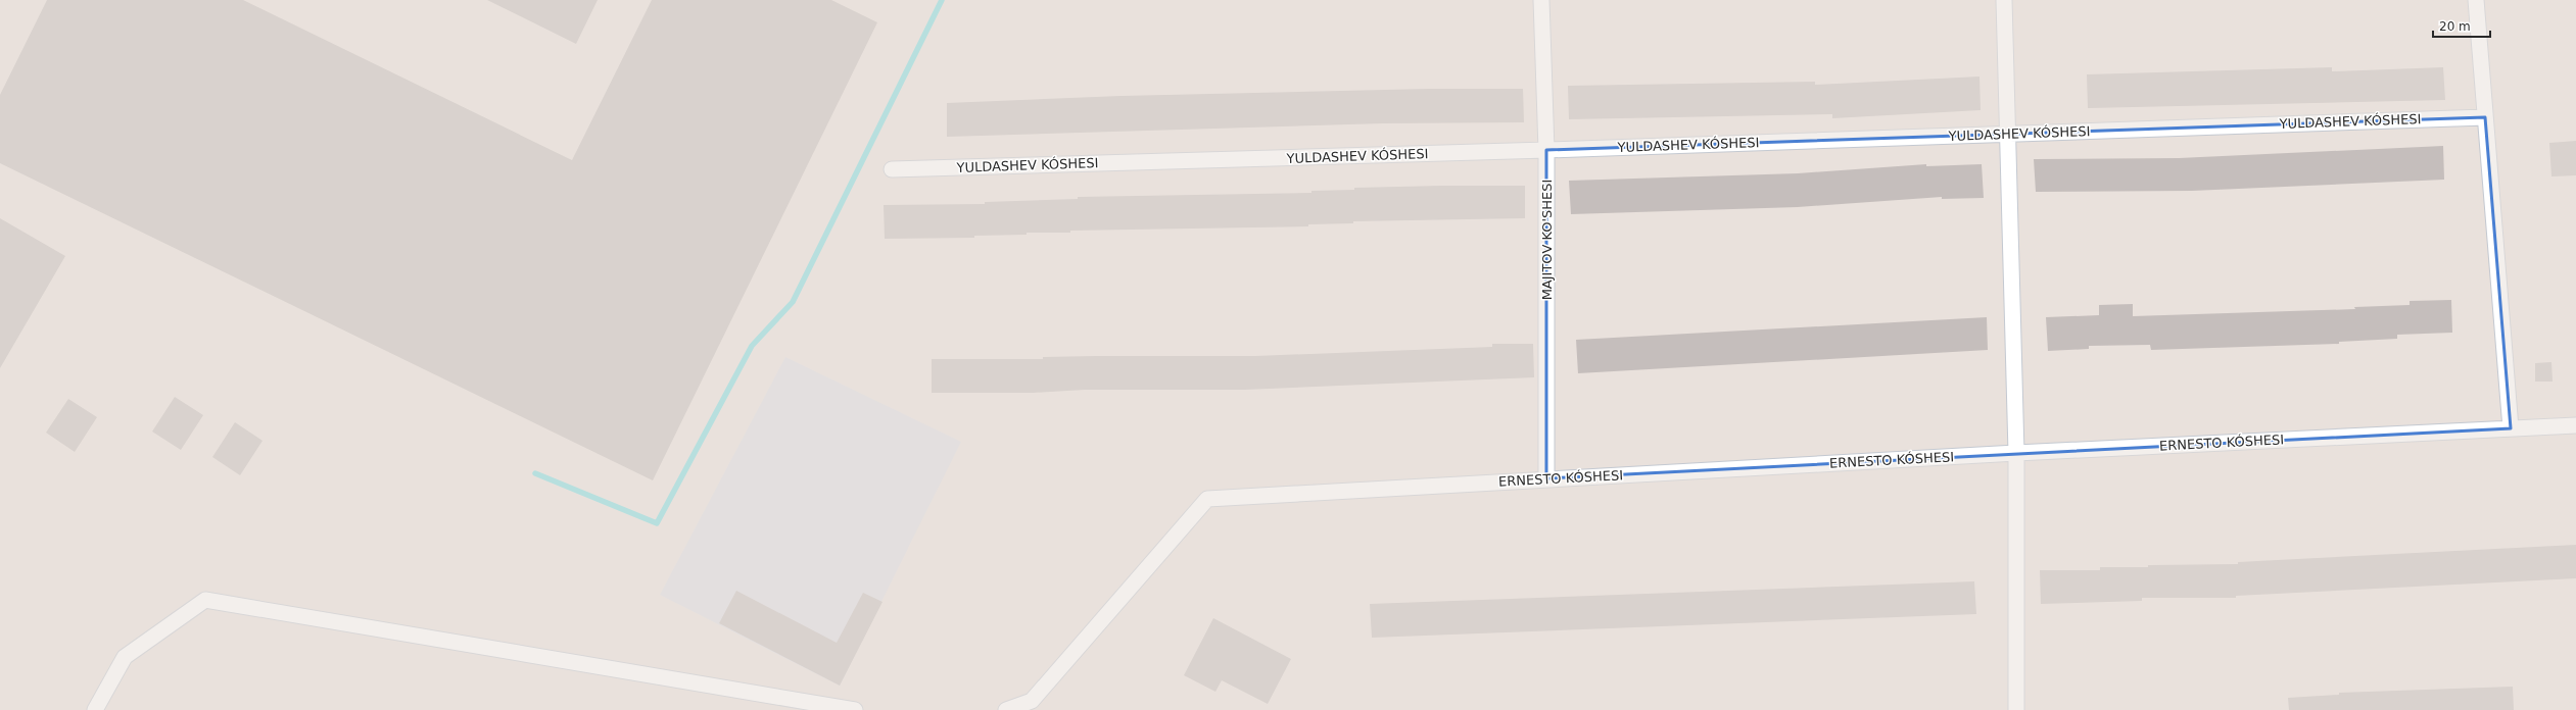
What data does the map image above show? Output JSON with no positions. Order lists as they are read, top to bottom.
{
  "streets": {
    "street": ["YULDASHEV KÓSHESI", "MAJITOV KO'SHESI", "ERNESTO KÓSHESI"]
  },
  "crossings": [
    ["YULDASHEV KÓSHESI", "MAJITOV KO'SHESI"],
    ["MAJITOV KO'SHESI", "ERNESTO KÓSHESI"]
  ],
  "scale_bar": "20 m"
}
